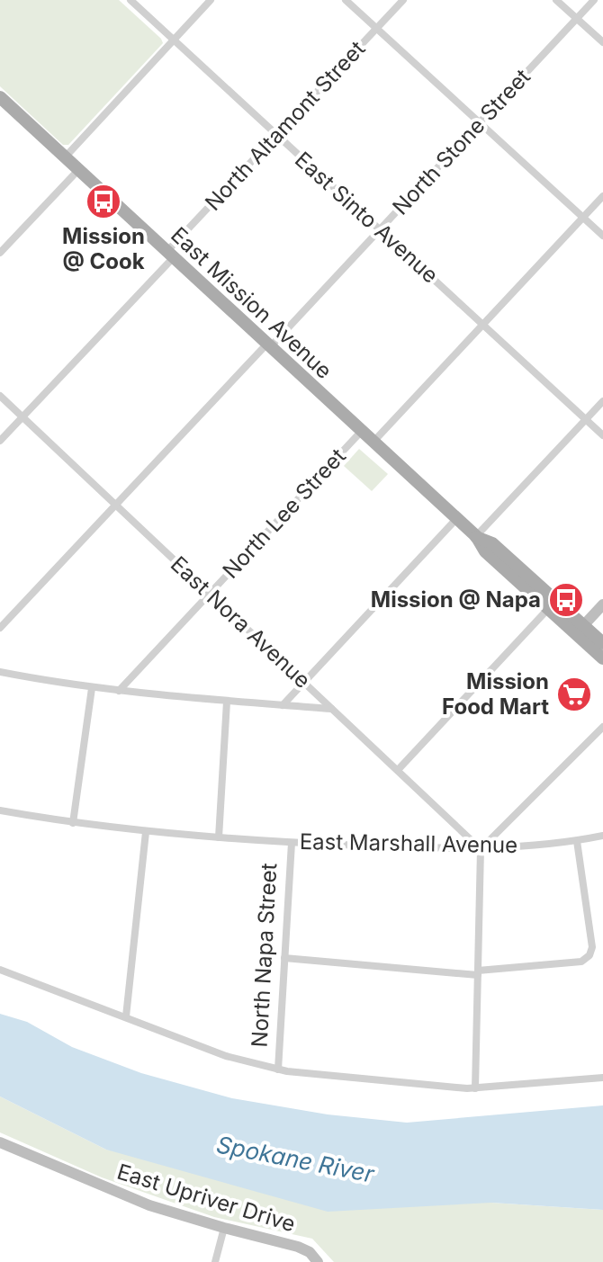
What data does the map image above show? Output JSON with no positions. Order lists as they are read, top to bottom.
{
  "streets": {
    "main road": ["East Mission Avenue"],
    "street": [
      "North Altamont Street",
      "North Stone Street",
      "East Sinto Avenue",
      "North Lee Street",
      "East Nora Avenue",
      "East Marshall Avenue",
      "North Napa Street",
      "East Upriver Drive"
    ]
  },
  "crossings": [
    ["North Altamont Street", "East Sinto Avenue"],
    ["North Altamont Street", "East Mission Avenue"],
    ["North Altamont Street", "East Nora Avenue"],
    ["North Stone Street", "East Sinto Avenue"],
    ["North Stone Street", "East Mission Avenue"],
    ["North Stone Street", "East Nora Avenue"],
    ["East Sinto Avenue", "North Lee Street"],
    ["East Mission Avenue", "North Lee Street"],
    ["North Lee Street", "East Nora Avenue"],
    ["East Nora Avenue", "East Marshall Avenue"],
    ["East Marshall Avenue", "North Napa Street"]
  ],
  "water": ["Spokane River"],
  "places": {
    "bus stop": ["Mission @ Cook", "Mission @ Napa"],
    "supermarket": ["Mission Food Mart"]
  }
}
